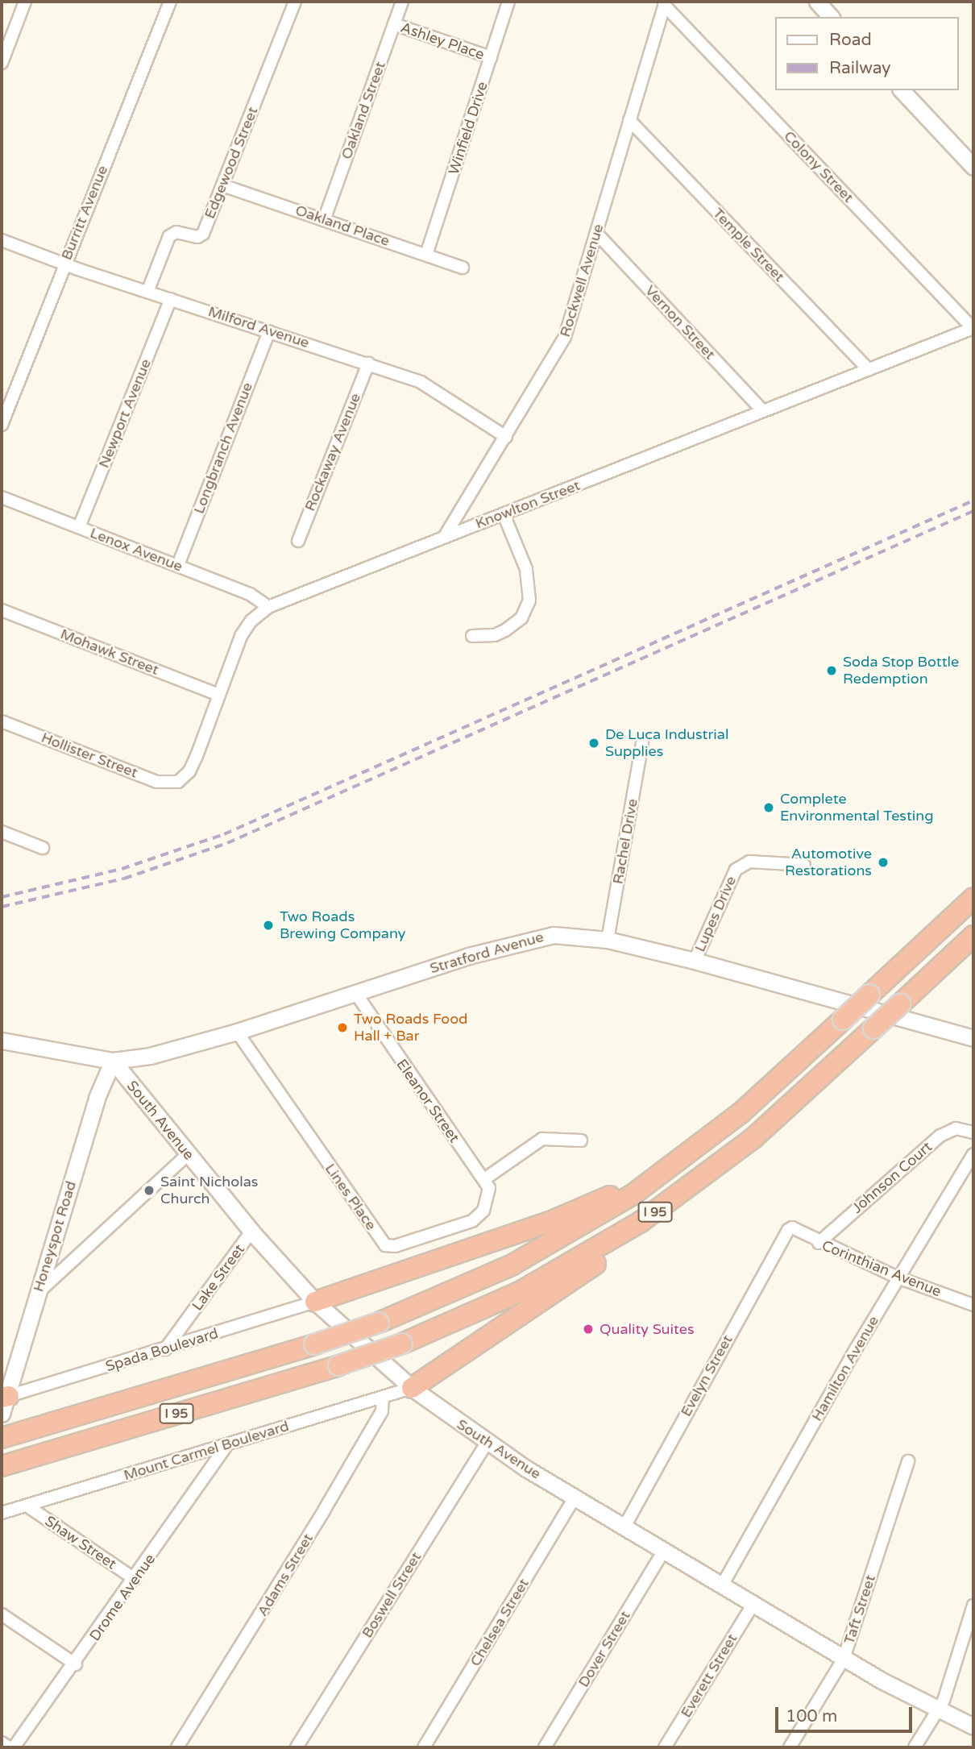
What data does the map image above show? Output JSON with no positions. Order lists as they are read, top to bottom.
{
  "streets": {
    "highway": ["I 95"],
    "main road": ["Stratford Avenue", "South Avenue", "Honeyspot Road"],
    "street": [
      "Ashley Place",
      "Oakland Street",
      "Winfield Drive",
      "Edgewood Street",
      "Colony Street",
      "Burritt Avenue",
      "Oakland Place",
      "Temple Street",
      "Rockwell Avenue",
      "Vernon Street",
      "Milford Avenue",
      "Newport Avenue",
      "Longbranch Avenue",
      "Rockaway Avenue",
      "Knowlton Street",
      "Lenox Avenue",
      "Mohawk Street",
      "Hollister Street",
      "Rachel Drive",
      "Lupes Drive",
      "Eleanor Street",
      "Johnson Court",
      "Lines Place",
      "Corinthian Avenue",
      "Lake Street",
      "Spada Boulevard",
      "Hamilton Avenue",
      "Evelyn Street",
      "Mount Carmel Boulevard",
      "Shaw Street",
      "Adams Street",
      "Boswell Street",
      "Drome Avenue",
      "Taft Street",
      "Chelsea Street",
      "Dover Street",
      "Everett Street"
    ]
  },
  "crossings": [
    ["Ashley Place", "Oakland Street"],
    ["Ashley Place", "Winfield Drive"],
    ["Oakland Street", "Oakland Place"],
    ["Winfield Drive", "Oakland Place"],
    ["Edgewood Street", "Oakland Place"],
    ["Edgewood Street", "Milford Avenue"],
    ["Colony Street", "Rockwell Avenue"],
    ["Colony Street", "Knowlton Street"],
    ["Burritt Avenue", "Milford Avenue"],
    ["Temple Street", "Rockwell Avenue"],
    ["Temple Street", "Knowlton Street"],
    ["Rockwell Avenue", "Vernon Street"],
    ["Rockwell Avenue", "Milford Avenue"],
    ["Rockwell Avenue", "Knowlton Street"],
    ["Vernon Street", "Knowlton Street"],
    ["Milford Avenue", "Newport Avenue"],
    ["Milford Avenue", "Longbranch Avenue"],
    ["Milford Avenue", "Rockaway Avenue"],
    ["Newport Avenue", "Lenox Avenue"],
    ["Longbranch Avenue", "Lenox Avenue"],
    ["Knowlton Street", "Lenox Avenue"],
    ["Knowlton Street", "Mohawk Street"],
    ["Knowlton Street", "Hollister Street"],
    ["Rachel Drive", "Stratford Avenue"],
    ["Lupes Drive", "Stratford Avenue"],
    ["Stratford Avenue", "Eleanor Street"],
    ["Stratford Avenue", "South Avenue"],
    ["Stratford Avenue", "Lines Place"],
    ["Stratford Avenue", "Honeyspot Road"],
    ["Eleanor Street", "Lines Place"],
    ["South Avenue", "Honeyspot Road"],
    ["South Avenue", "Lake Street"],
    ["South Avenue", "Spada Boulevard"],
    ["South Avenue", "Hamilton Avenue"],
    ["South Avenue", "Evelyn Street"],
    ["South Avenue", "Mount Carmel Boulevard"],
    ["South Avenue", "Boswell Street"],
    ["South Avenue", "Taft Street"],
    ["South Avenue", "Chelsea Street"],
    ["South Avenue", "Dover Street"],
    ["South Avenue", "Everett Street"],
    ["Johnson Court", "Corinthian Avenue"],
    ["Honeyspot Road", "Spada Boulevard"],
    ["Corinthian Avenue", "Hamilton Avenue"],
    ["Corinthian Avenue", "Evelyn Street"],
    ["Lake Street", "Spada Boulevard"],
    ["Mount Carmel Boulevard", "Shaw Street"],
    ["Mount Carmel Boulevard", "Adams Street"],
    ["Mount Carmel Boulevard", "Drome Avenue"],
    ["Shaw Street", "Drome Avenue"]
  ],
  "places": [
    "Soda Stop Bottle Redemption",
    "De Luca Industrial Supplies",
    "Complete Environmental Testing",
    "Automotive Restorations",
    "Two Roads Brewing Company",
    "Two Roads Food Hall + Bar",
    "Saint Nicholas Church",
    "Quality Suites"
  ],
  "legend": ["Road", "Railway"],
  "scale_bar": "100 m"
}
